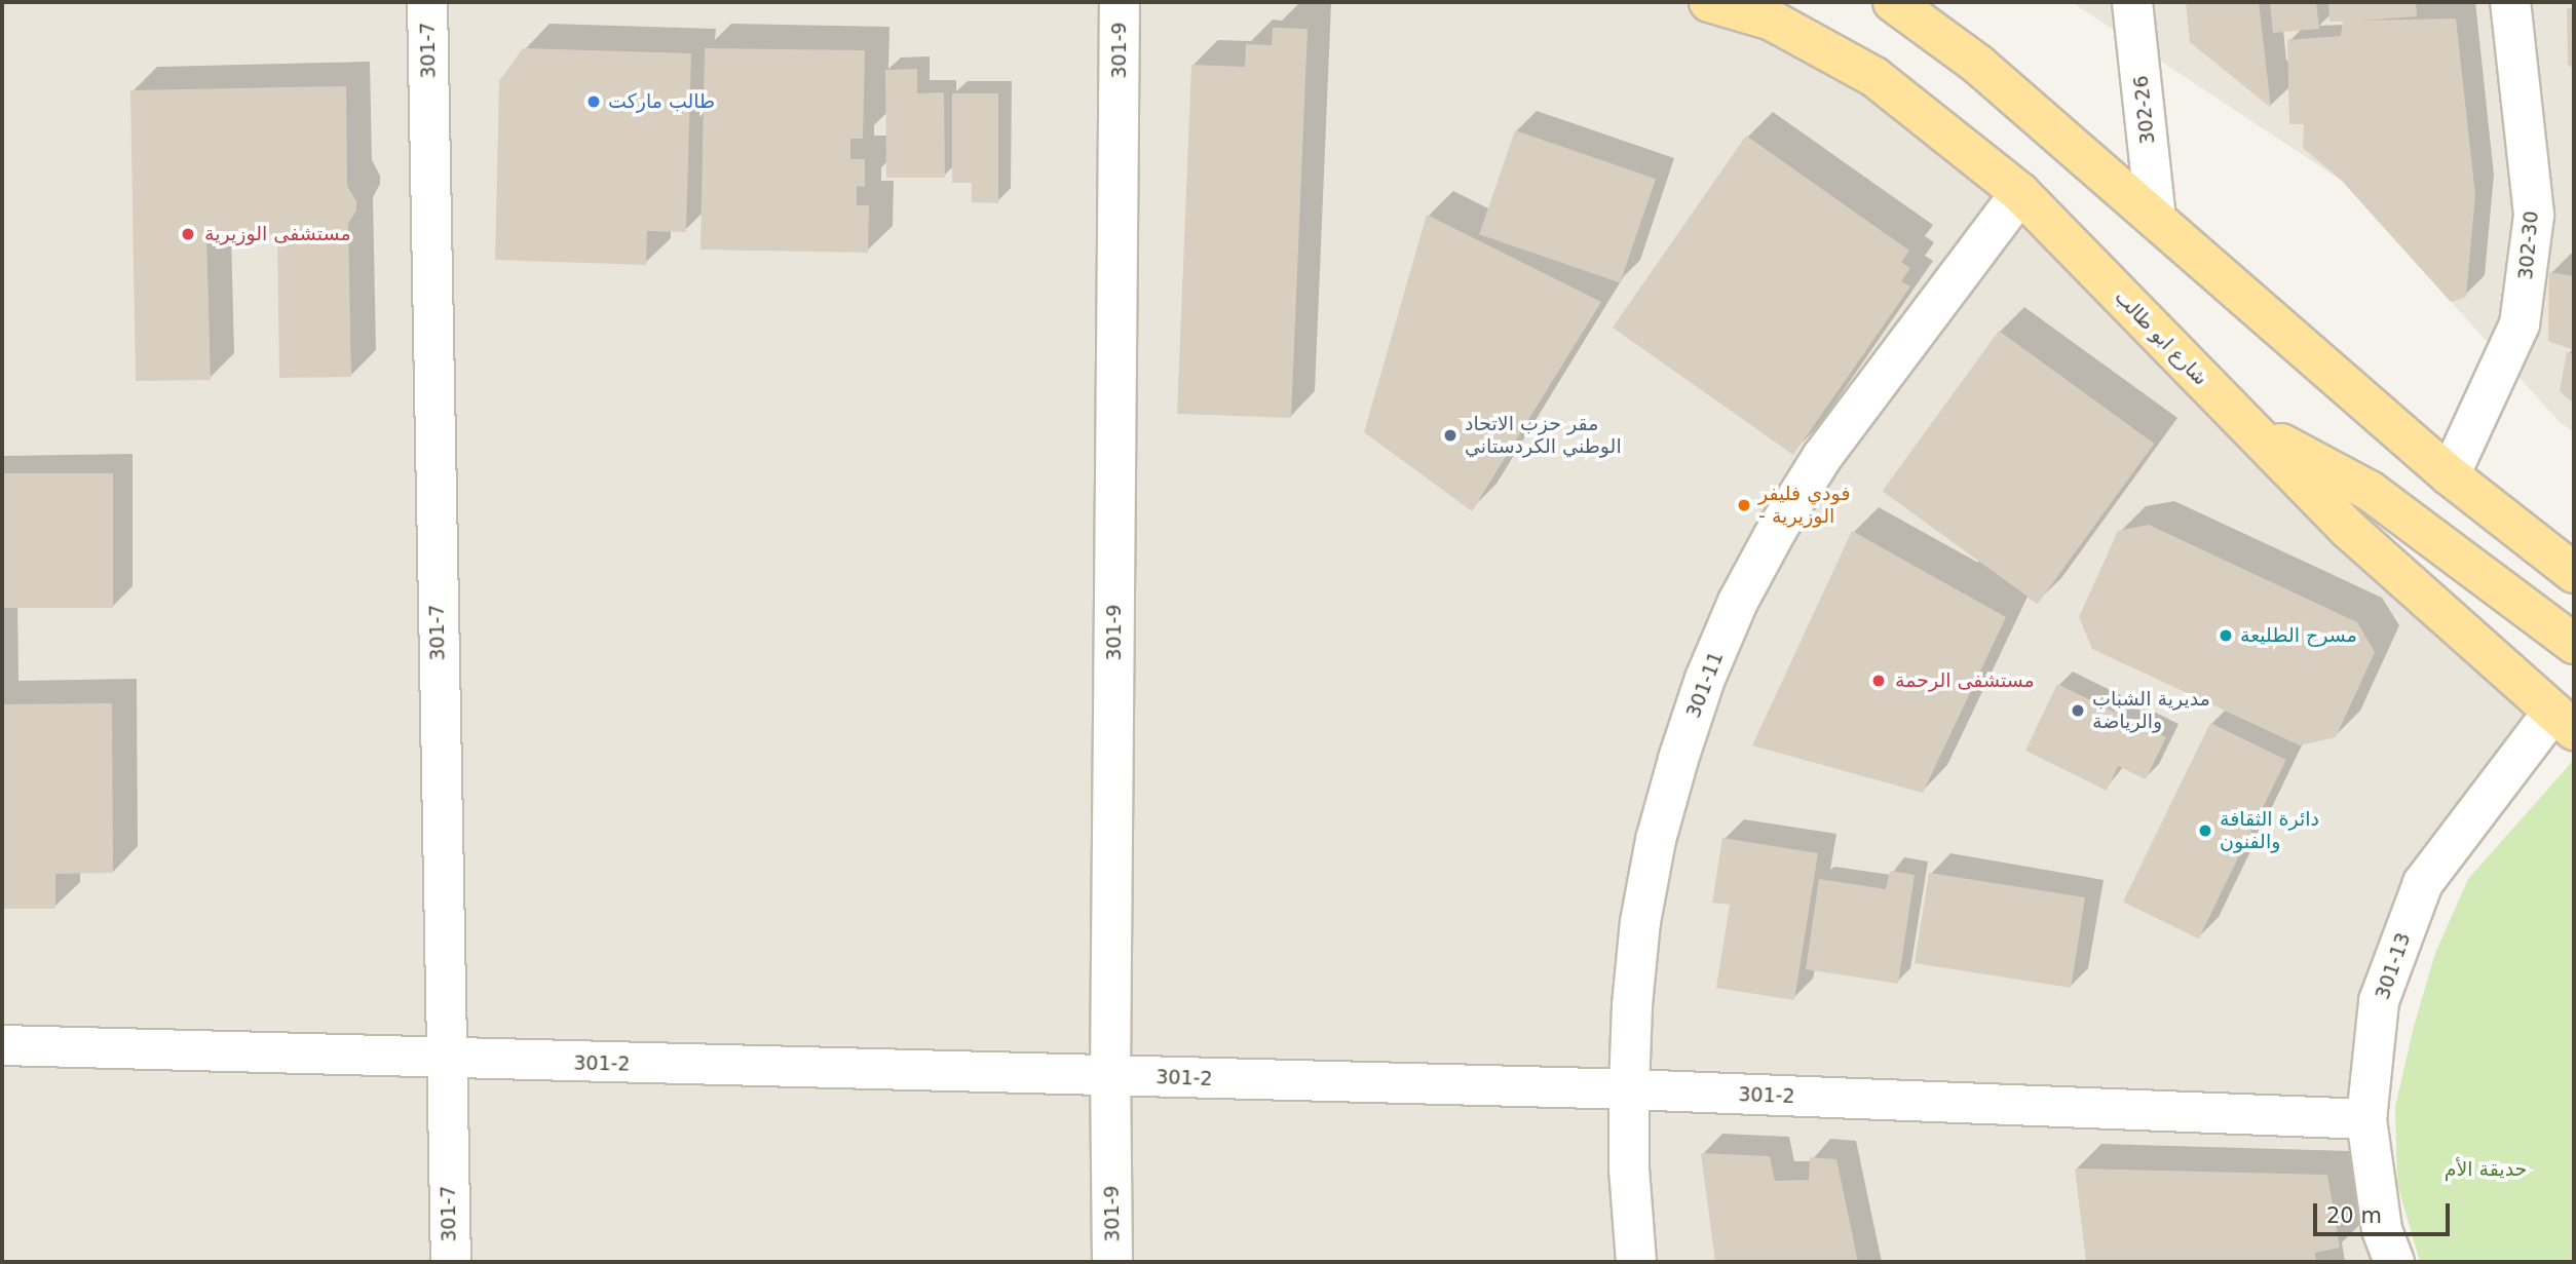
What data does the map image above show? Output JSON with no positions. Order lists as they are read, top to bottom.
{
  "streets": {
    "main road": ["شارع ابو طالب"],
    "street": [
      "301-7",
      "301-9",
      "302-26",
      "302-30",
      "301-11",
      "301-13",
      "301-2"
    ]
  },
  "crossings": [
    ["301-7", "301-2"],
    ["301-9", "301-2"],
    ["شارع ابو طالب", "301-11"],
    ["شارع ابو طالب", "301-13"],
    ["301-11", "301-2"],
    ["301-13", "301-2"]
  ],
  "parks": ["حديقة الأم"],
  "places": [
    "طالب ماركت",
    "مستشفى الوزيرية",
    "مقر حزب الاتحاد الوطني الكردستاني",
    "فودي فليفر - الوزيرية",
    "مسرح الطليعة",
    "مستشفى الرحمة",
    "مديرية الشباب والرياضة",
    "دائرة الثقافة والفنون"
  ],
  "scale_bar": "20 m"
}
